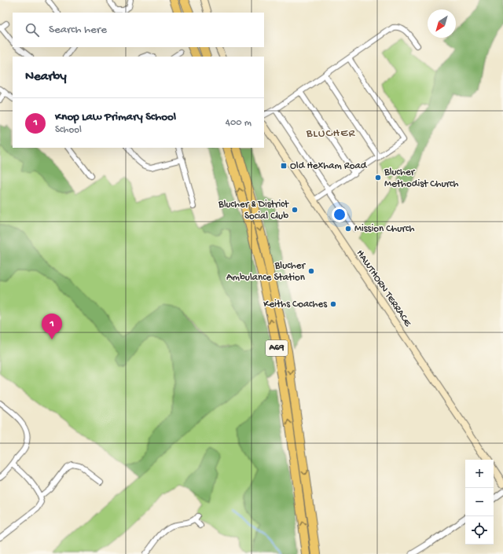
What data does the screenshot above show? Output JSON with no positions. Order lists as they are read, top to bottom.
{
  "streets": {
    "highway": ["A69"],
    "main road": ["HAWTHORN TERRACE"]
  },
  "districts": ["BLUCHER"],
  "places": {
    "transit": ["Old Hexham Road"],
    "other": [
      "Blucher Methodist Church",
      "Blucher & District Social Club",
      "Mission Church",
      "Blucher Ambulance Station",
      "Keiths Coaches"
    ]
  },
  "north": "bottom left",
  "page": {
    "search": "Search here",
    "heading": "Nearby",
    "list": [
      {
        "mark": "1",
        "name": "Knop Law Primary School",
        "note": "School",
        "value": "400 m"
      }
    ],
    "pins": "1",
    "map_buttons": ["+", "−"]
  }
}
